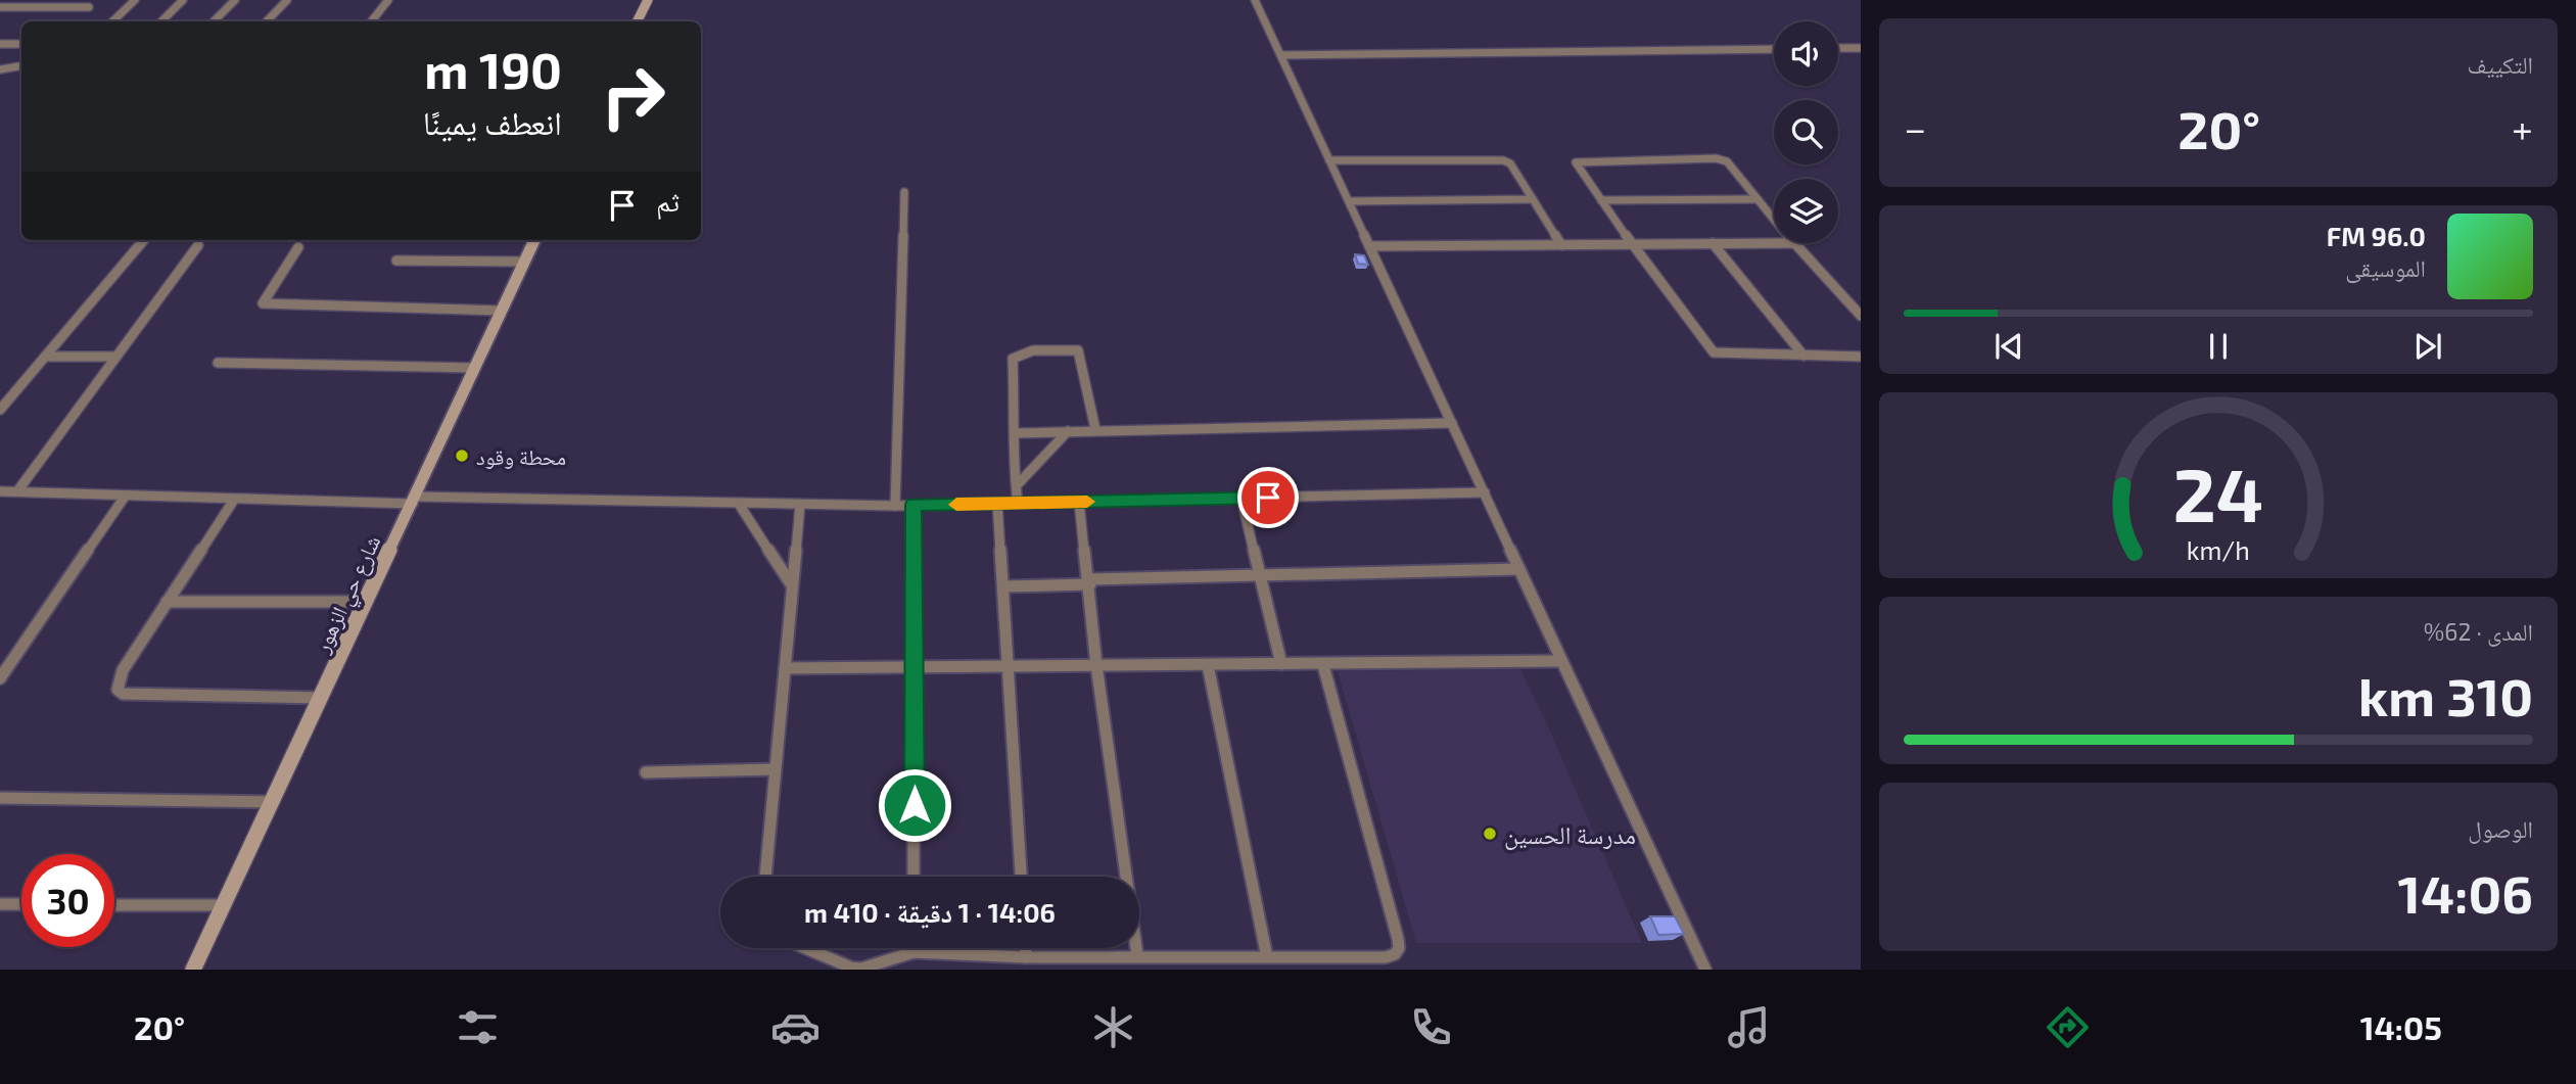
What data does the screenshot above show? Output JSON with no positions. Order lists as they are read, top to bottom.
{
  "streets": {
    "street": ["شارع حي الزهور"]
  },
  "places": ["محطة وقود", "مدرسة الحسين"],
  "page": {
    "tile": [
      "التكييف",
      ["المدى · 62%", "310 km"],
      ["الوصول", "14:06"]
    ],
    "turn": ["190 m", "انعطف يمينًا"],
    "heat": ["−", "20°", "+"],
    "then": "ثم",
    "song": ["96.0 FM", "الموسيقى"],
    "limit": "30",
    "trip": "14:06 · 1 دقيقة · 410 m",
    "tabs": ["14:05", "20°"],
    "gauge": ["24", "km/h"]
  }
}
